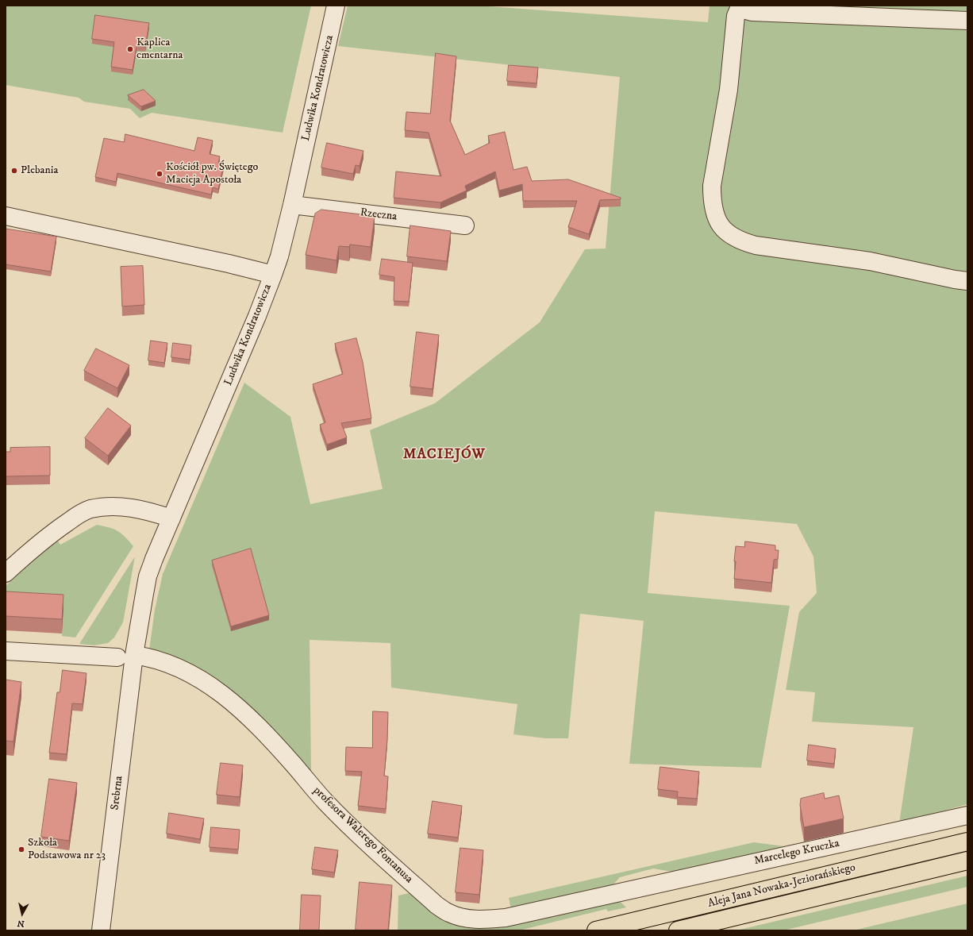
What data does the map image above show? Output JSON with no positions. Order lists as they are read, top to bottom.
{
  "streets": {
    "main road": ["Aleja Jana Nowaka-Jeziorańskiego"],
    "street": [
      "Ludwika Kondratowicza",
      "Rzeczna",
      "Srebrna",
      "profesora Walerego Fontanusa",
      "Marcelego Kruczka"
    ]
  },
  "crossings": [
    ["Ludwika Kondratowicza", "Rzeczna"],
    ["Ludwika Kondratowicza", "Srebrna"],
    ["Ludwika Kondratowicza", "profesora Walerego Fontanusa"],
    ["Srebrna", "profesora Walerego Fontanusa"],
    ["profesora Walerego Fontanusa", "Marcelego Kruczka"]
  ],
  "districts": ["MACIEJÓW"],
  "places": [
    "Kaplica cmentarna",
    "Plebania",
    "Kościół pw. Świętego Macieja Apostoła",
    "Szkoła Podstawowa nr 23"
  ],
  "north": "bottom"
}
